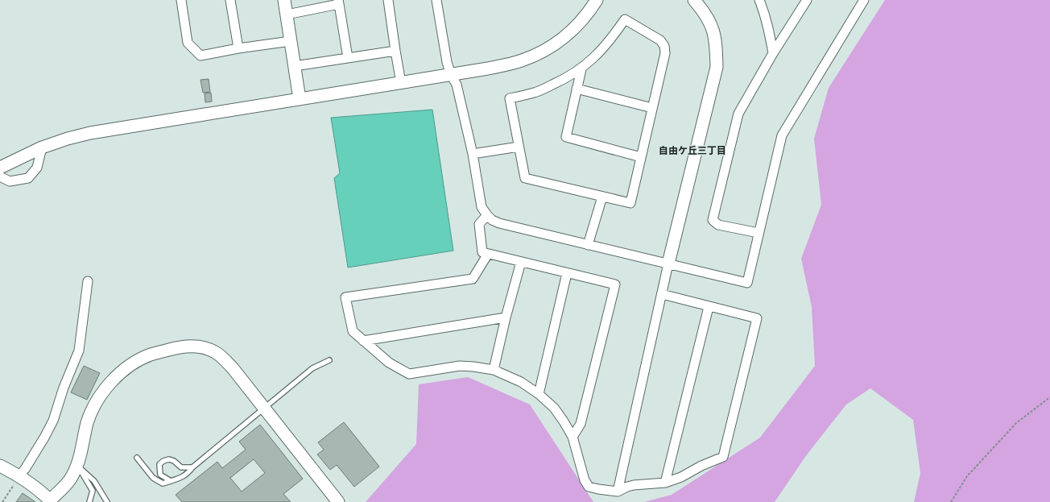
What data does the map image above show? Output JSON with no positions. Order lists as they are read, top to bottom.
{
  "districts": ["自由ケ丘三丁目"]
}
